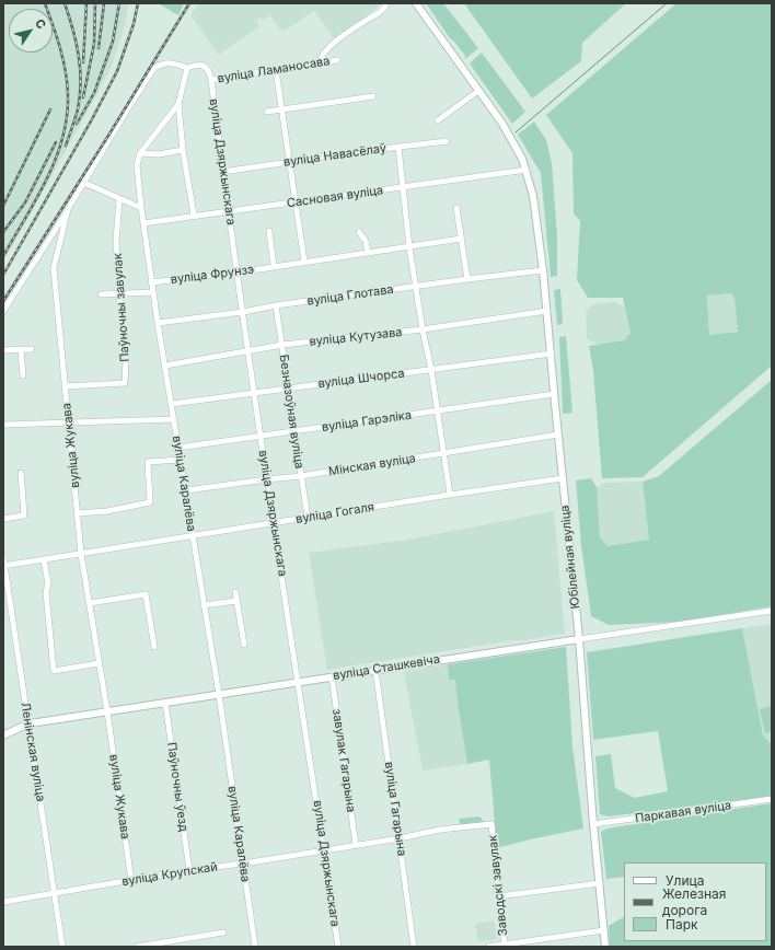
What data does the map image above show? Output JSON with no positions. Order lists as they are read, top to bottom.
{
  "streets": {
    "main road": ["Юбілейная вуліца", "вуліца Сташкевіча"],
    "street": [
      "вуліца Ламаносава",
      "вуліца Навасёлаў",
      "вуліца Дзяржынскага",
      "Сасновая вуліца",
      "вуліца Фрунзэ",
      "вуліца Глотава",
      "Паўночны завулак",
      "вуліца Кутузава",
      "вуліца Шчорса",
      "Безназоўная вуліца",
      "вуліца Гарэліка",
      "вуліца Жукава",
      "Мінская вуліца",
      "вуліца Каралёва",
      "вуліца Гогаля",
      "Ленінская вуліца",
      "завулак Гагарына",
      "Паўночны ўезд",
      "вуліца Гагарына",
      "Паркавая вуліца",
      "вуліца Крупскай",
      "Заводскі завулак"
    ]
  },
  "crossings": [
    ["вуліца Ламаносава", "вуліца Дзяржынскага"],
    ["вуліца Навасёлаў", "вуліца Дзяржынскага"],
    ["вуліца Дзяржынскага", "Сасновая вуліца"],
    ["вуліца Дзяржынскага", "вуліца Фрунзэ"],
    ["вуліца Дзяржынскага", "вуліца Глотава"],
    ["вуліца Дзяржынскага", "вуліца Кутузава"],
    ["вуліца Дзяржынскага", "вуліца Шчорса"],
    ["вуліца Дзяржынскага", "вуліца Гарэліка"],
    ["вуліца Дзяржынскага", "Мінская вуліца"],
    ["вуліца Дзяржынскага", "вуліца Гогаля"],
    ["вуліца Дзяржынскага", "вуліца Сташкевіча"],
    ["вуліца Дзяржынскага", "вуліца Крупскай"],
    ["Сасновая вуліца", "вуліца Каралёва"],
    ["Сасновая вуліца", "Юбілейная вуліца"],
    ["вуліца Фрунзэ", "вуліца Каралёва"],
    ["вуліца Глотава", "Безназоўная вуліца"],
    ["вуліца Глотава", "вуліца Каралёва"],
    ["вуліца Глотава", "Юбілейная вуліца"],
    ["Паўночны завулак", "вуліца Жукава"],
    ["вуліца Кутузава", "Безназоўная вуліца"],
    ["вуліца Кутузава", "вуліца Каралёва"],
    ["вуліца Кутузава", "Юбілейная вуліца"],
    ["вуліца Шчорса", "Безназоўная вуліца"],
    ["вуліца Шчорса", "вуліца Каралёва"],
    ["вуліца Шчорса", "Юбілейная вуліца"],
    ["Безназоўная вуліца", "вуліца Гарэліка"],
    ["Безназоўная вуліца", "Мінская вуліца"],
    ["Безназоўная вуліца", "вуліца Гогаля"],
    ["вуліца Гарэліка", "вуліца Каралёва"],
    ["вуліца Гарэліка", "Юбілейная вуліца"],
    ["вуліца Жукава", "вуліца Гогаля"],
    ["вуліца Жукава", "вуліца Сташкевіча"],
    ["вуліца Жукава", "вуліца Крупскай"],
    ["Мінская вуліца", "вуліца Каралёва"],
    ["Мінская вуліца", "Юбілейная вуліца"],
    ["вуліца Каралёва", "вуліца Гогаля"],
    ["вуліца Каралёва", "вуліца Сташкевіча"],
    ["вуліца Каралёва", "вуліца Крупскай"],
    ["вуліца Гогаля", "Юбілейная вуліца"],
    ["вуліца Гогаля", "Ленінская вуліца"],
    ["Юбілейная вуліца", "вуліца Сташкевіча"],
    ["Юбілейная вуліца", "Паркавая вуліца"],
    ["вуліца Сташкевіча", "Ленінская вуліца"],
    ["вуліца Сташкевіча", "завулак Гагарына"],
    ["вуліца Сташкевіча", "Паўночны ўезд"],
    ["вуліца Сташкевіча", "вуліца Гагарына"],
    ["Ленінская вуліца", "вуліца Крупскай"],
    ["завулак Гагарына", "вуліца Крупскай"],
    ["Паўночны ўезд", "вуліца Крупскай"],
    ["вуліца Гагарына", "вуліца Крупскай"],
    ["вуліца Крупскай", "Заводскі завулак"]
  ],
  "legend": ["Улица", "Железная дорога", "Парк"],
  "north": "top right"
}
